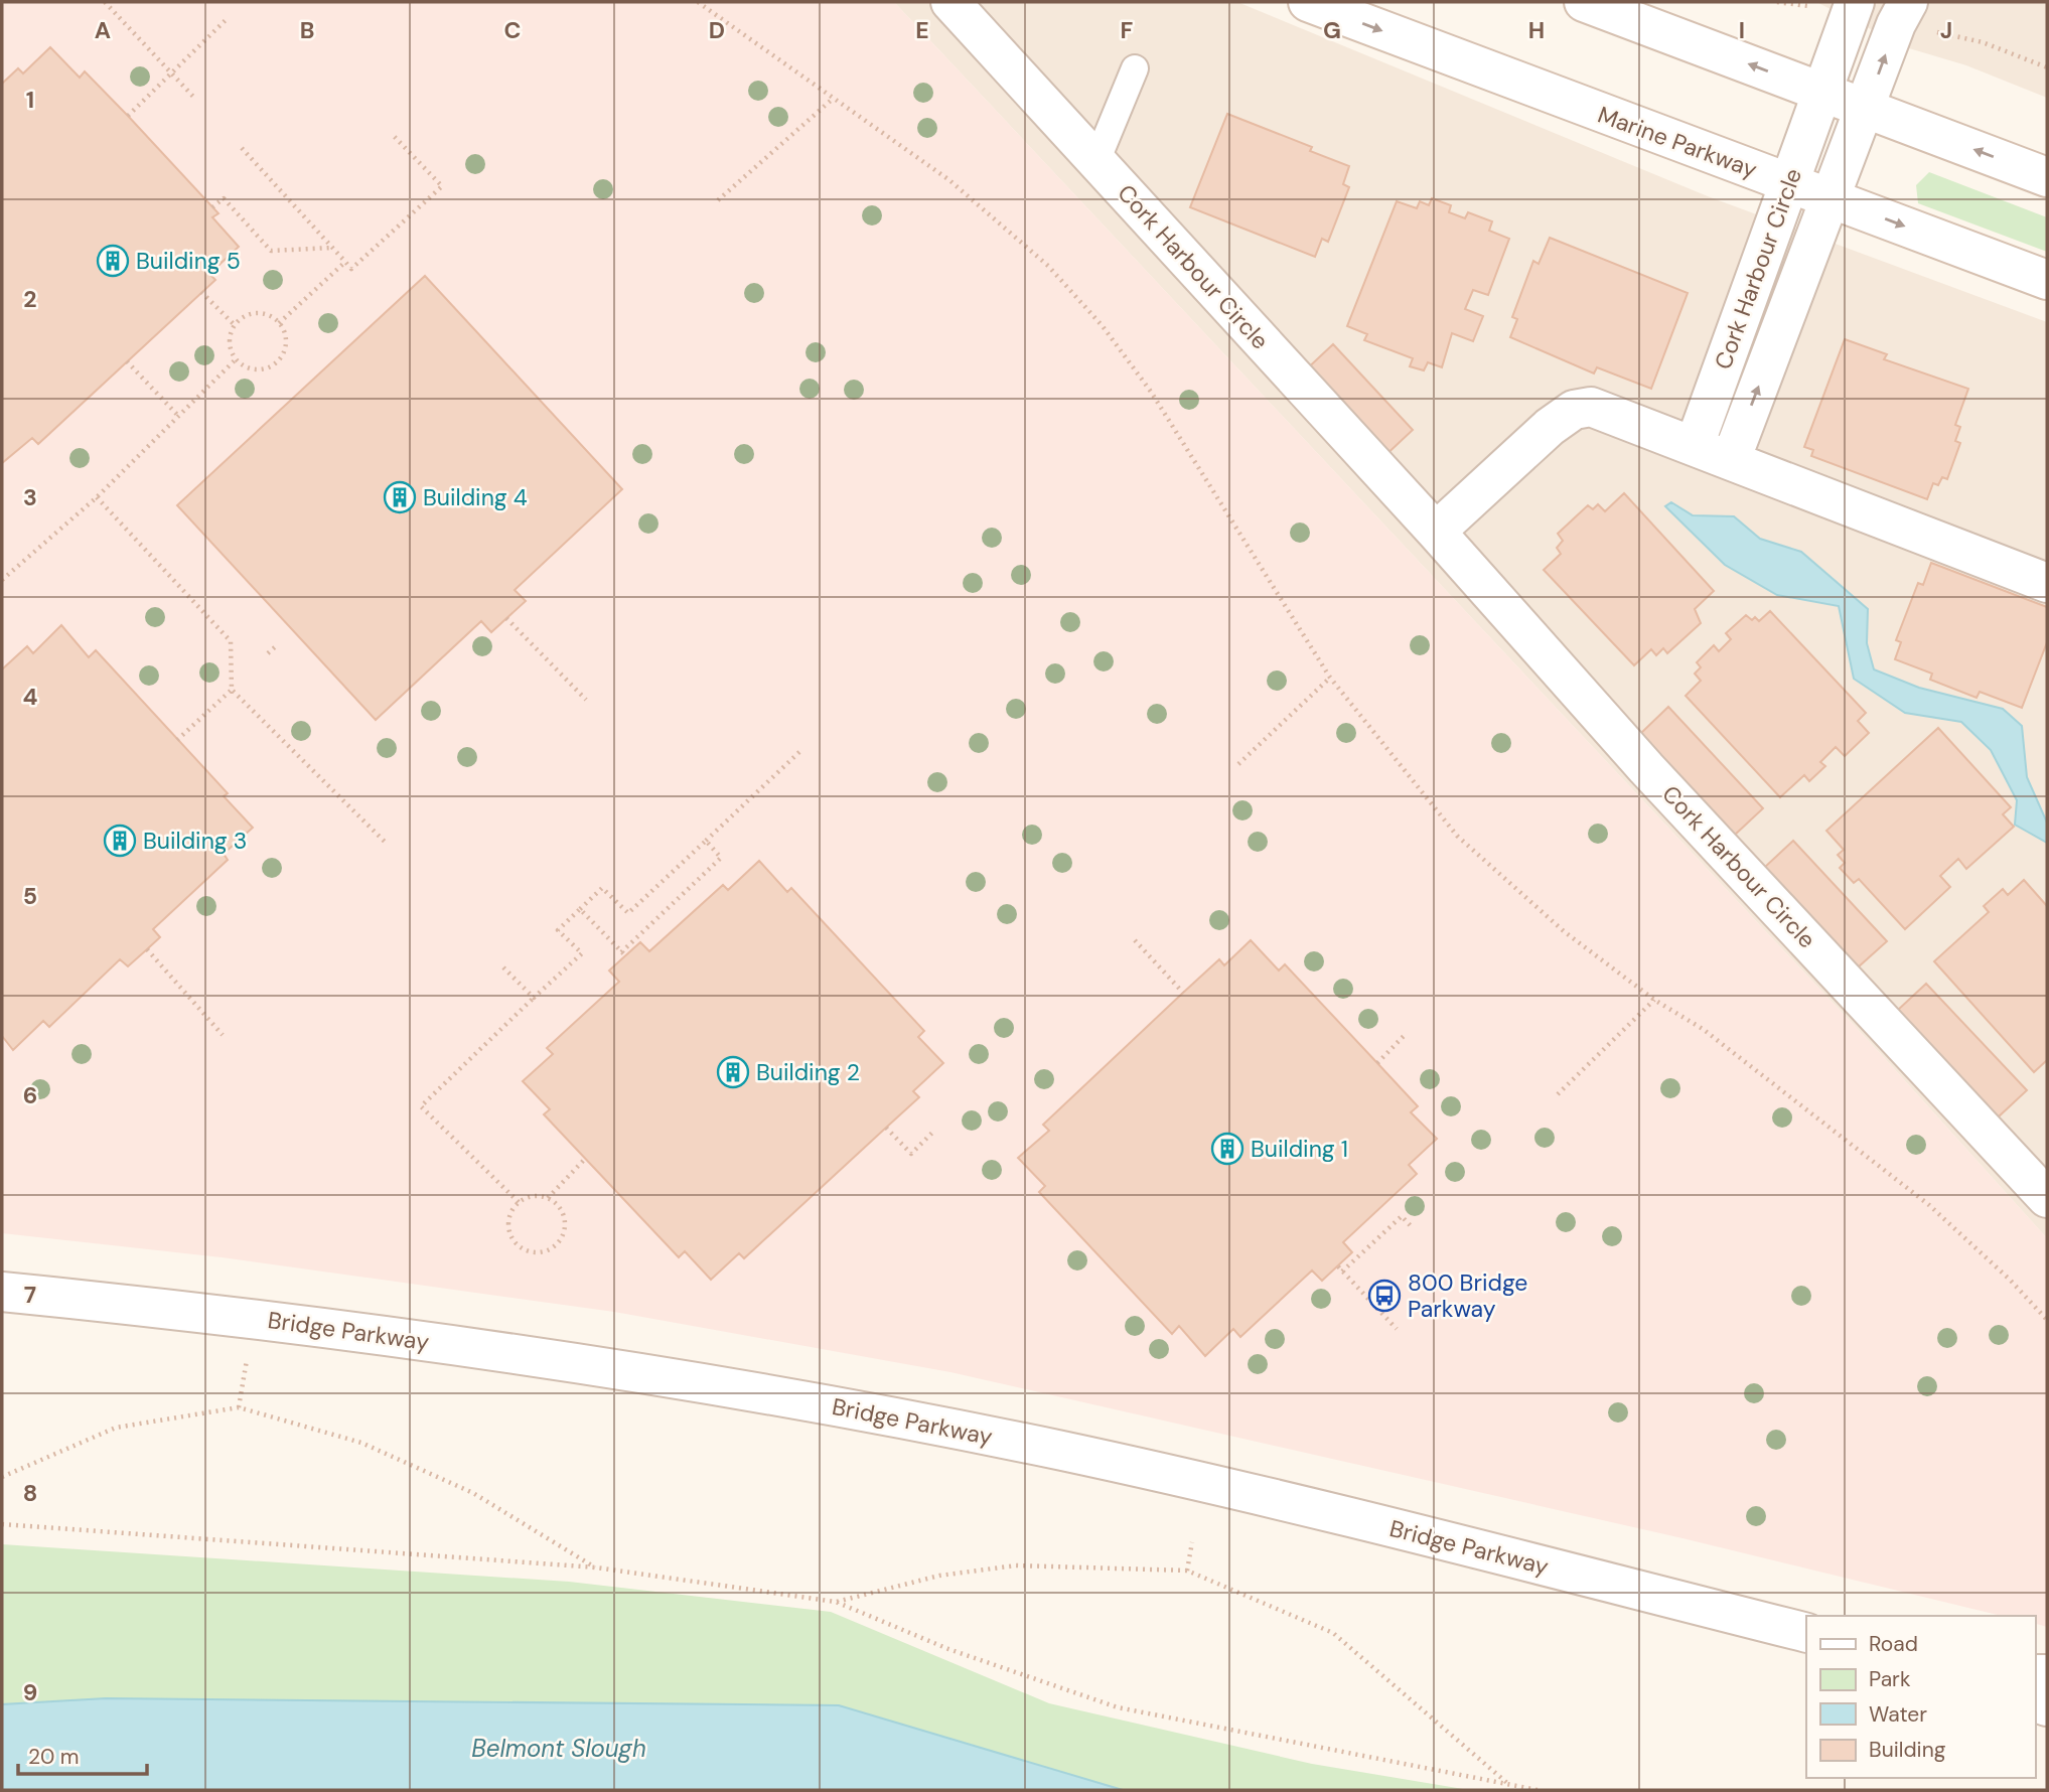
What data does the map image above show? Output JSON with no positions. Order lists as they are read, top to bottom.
{
  "streets": {
    "street": ["Marine Parkway", "Cork Harbour Circle", "Bridge Parkway"]
  },
  "crossings": [
    ["Marine Parkway", "Cork Harbour Circle"]
  ],
  "water": ["Belmont Slough"],
  "places": {
    "building": [
      "Building 5",
      "Building 4",
      "Building 3",
      "Building 2",
      "Building 1"
    ],
    "bus stop": ["800 Bridge Parkway"]
  },
  "legend": [
    "Road",
    "Park",
    "Water",
    "Building"
  ],
  "scale_bar": "20 m",
  "grid": {
    "columns": [
      "A",
      "B",
      "C",
      "D",
      "E",
      "F",
      "G",
      "H",
      "I",
      "J"
    ],
    "rows": [
      "1",
      "2",
      "3",
      "4",
      "5",
      "6",
      "7",
      "8",
      "9"
    ]
  }
}
